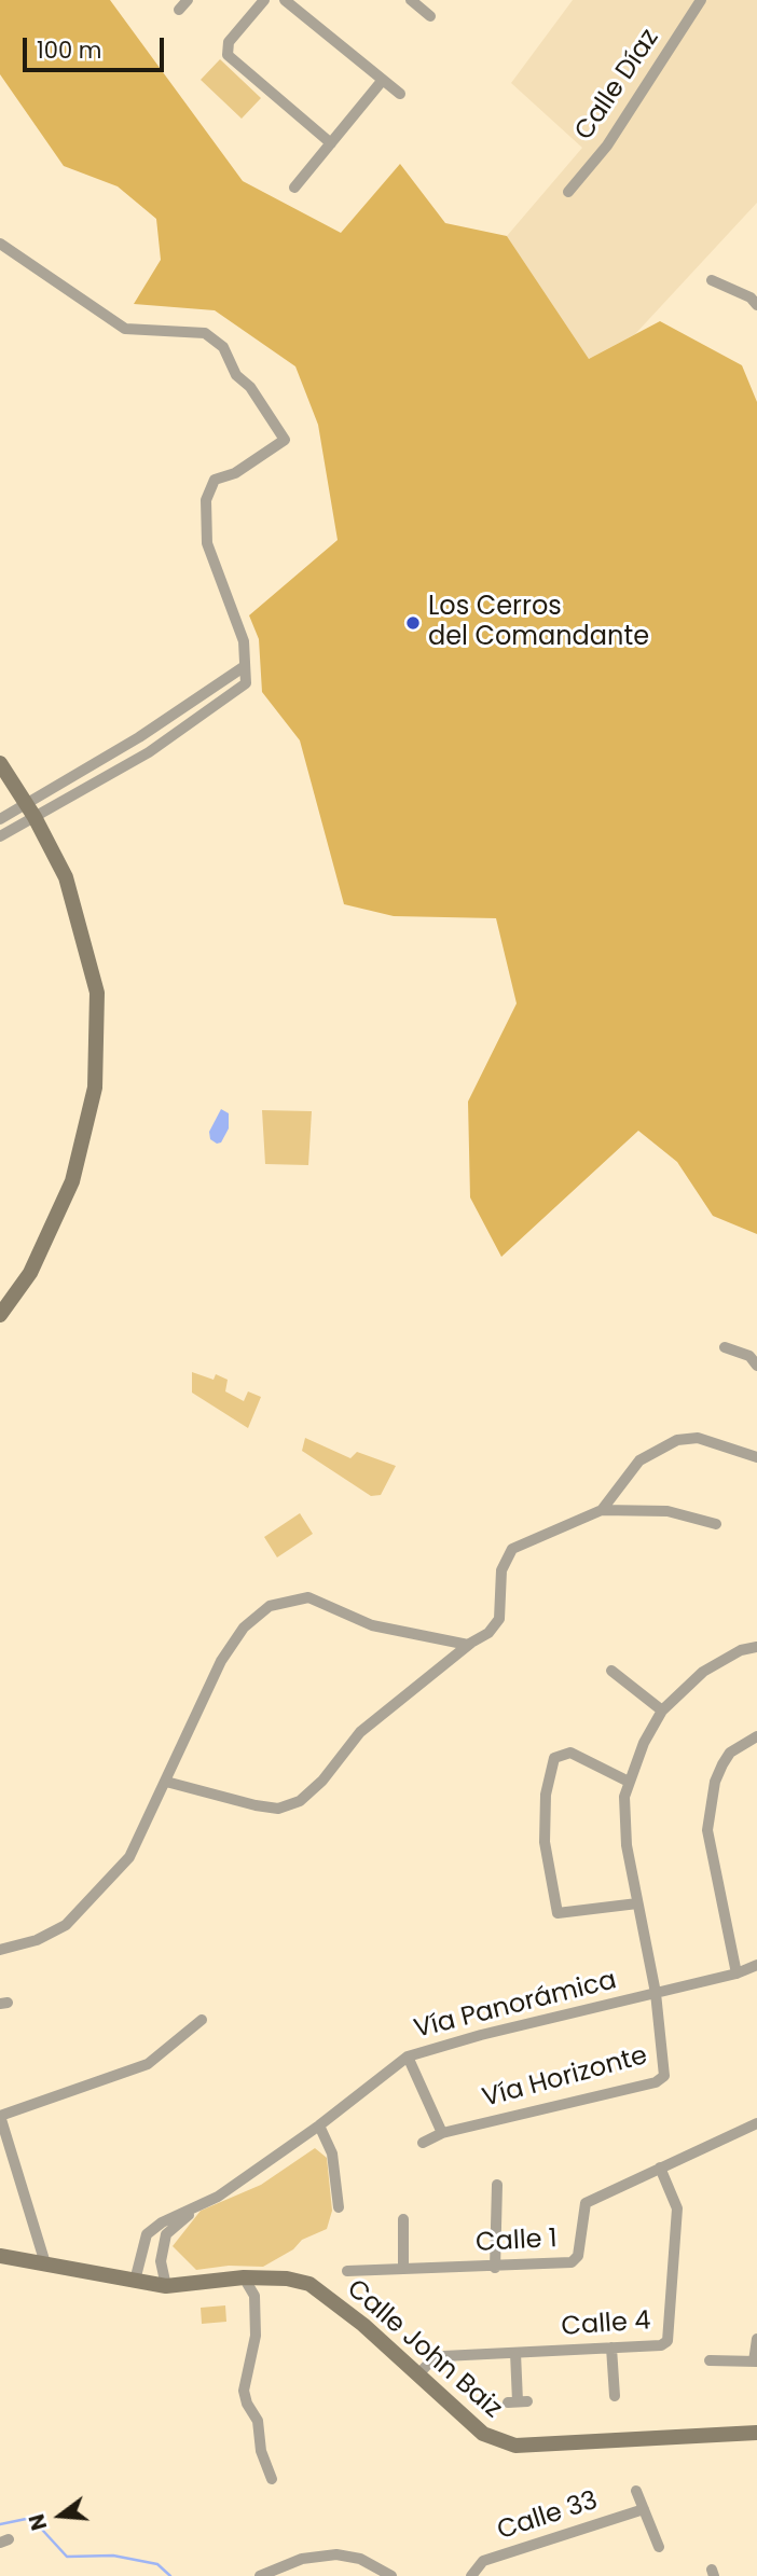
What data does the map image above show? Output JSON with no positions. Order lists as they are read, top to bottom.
{
  "streets": {
    "street": [
      "Calle Díaz",
      "Vía Panorámica",
      "Vía Horizonte",
      "Calle 1",
      "Calle 4",
      "Calle John Baiz",
      "Calle 33"
    ]
  },
  "crossings": [
    ["Vía Panorámica", "Vía Horizonte"],
    ["Vía Panorámica", "Calle John Baiz"],
    ["Calle 1", "Calle 4"],
    ["Calle 4", "Calle John Baiz"]
  ],
  "places": ["Los Cerros del Comandante"],
  "scale_bar": "100 m",
  "north": "left"
}
